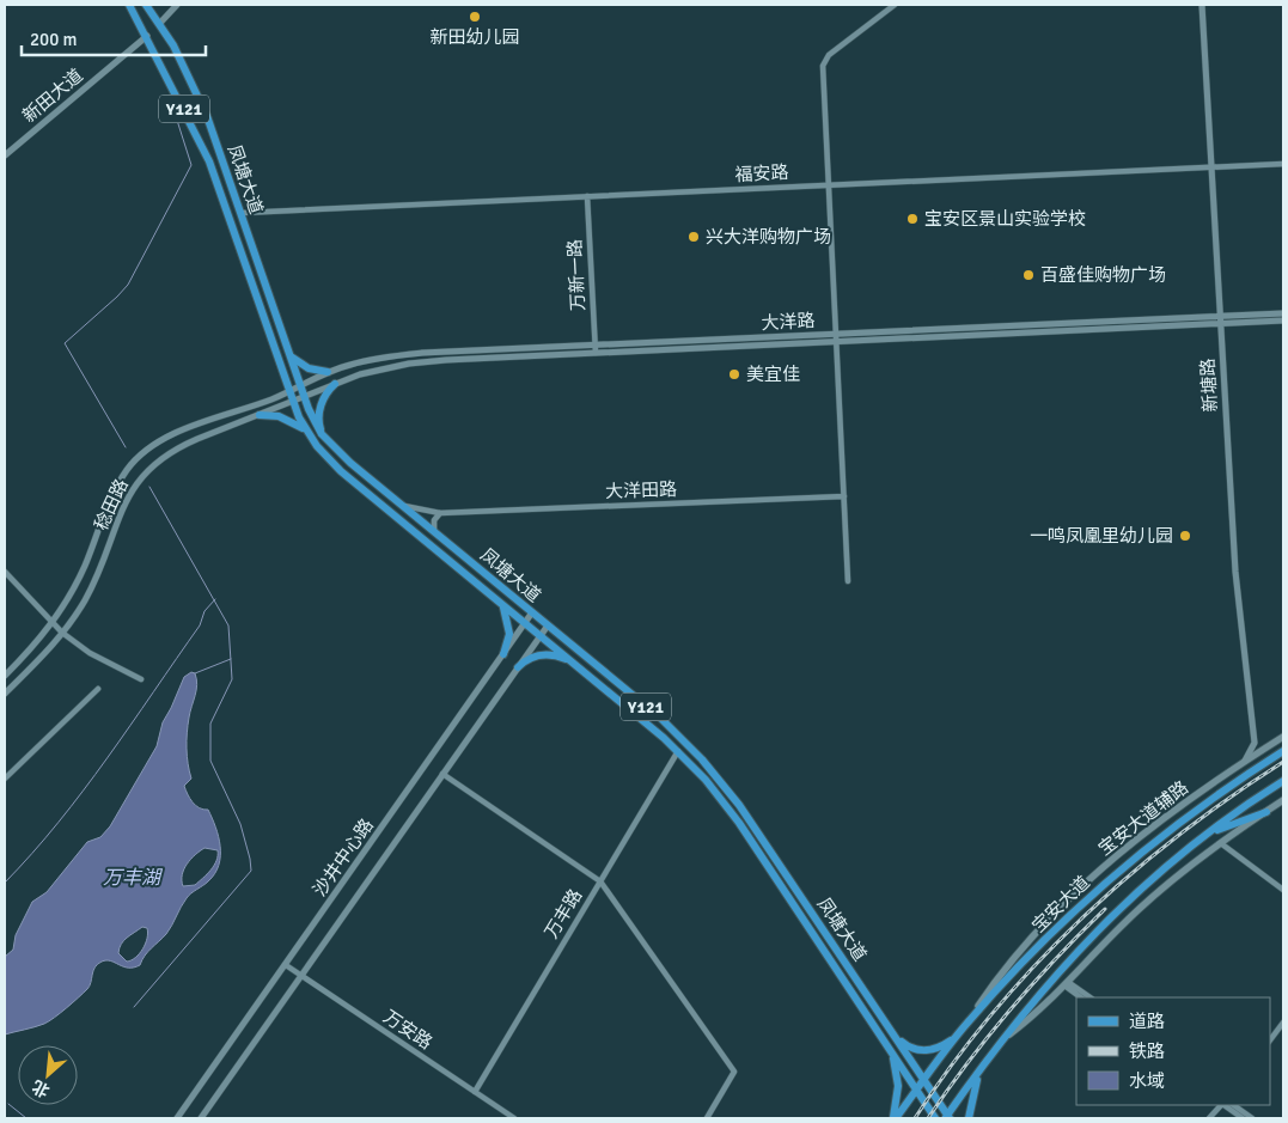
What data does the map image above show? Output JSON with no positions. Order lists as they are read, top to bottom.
{
  "streets": {
    "main road": [
      "Y121",
      "凤塘大道",
      "宝安大道辅路",
      "宝安大道"
    ],
    "street": [
      "新田大道",
      "福安路",
      "万新一路",
      "大洋路",
      "新塘路",
      "大洋田路",
      "稔田路",
      "沙井中心路",
      "万丰路",
      "万安路"
    ]
  },
  "crossings": [
    ["新田大道", "凤塘大道"],
    ["福安路", "凤塘大道"],
    ["福安路", "万新一路"],
    ["福安路", "新塘路"],
    ["凤塘大道", "大洋路"],
    ["凤塘大道", "大洋田路"],
    ["凤塘大道", "稔田路"],
    ["凤塘大道", "沙井中心路"],
    ["凤塘大道", "宝安大道"],
    ["凤塘大道", "万丰路"],
    ["万新一路", "大洋路"],
    ["大洋路", "新塘路"],
    ["大洋路", "稔田路"],
    ["新塘路", "宝安大道辅路"],
    ["宝安大道辅路", "宝安大道"],
    ["沙井中心路", "万安路"],
    ["万丰路", "万安路"]
  ],
  "water": ["万丰湖"],
  "places": [
    "新田幼儿园",
    "宝安区景山实验学校",
    "兴大洋购物广场",
    "百盛佳购物广场",
    "美宜佳",
    "一鸣凤凰里幼儿园"
  ],
  "legend": ["道路", "铁路", "水域"],
  "scale_bar": "200 m",
  "north": "bottom left"
}
